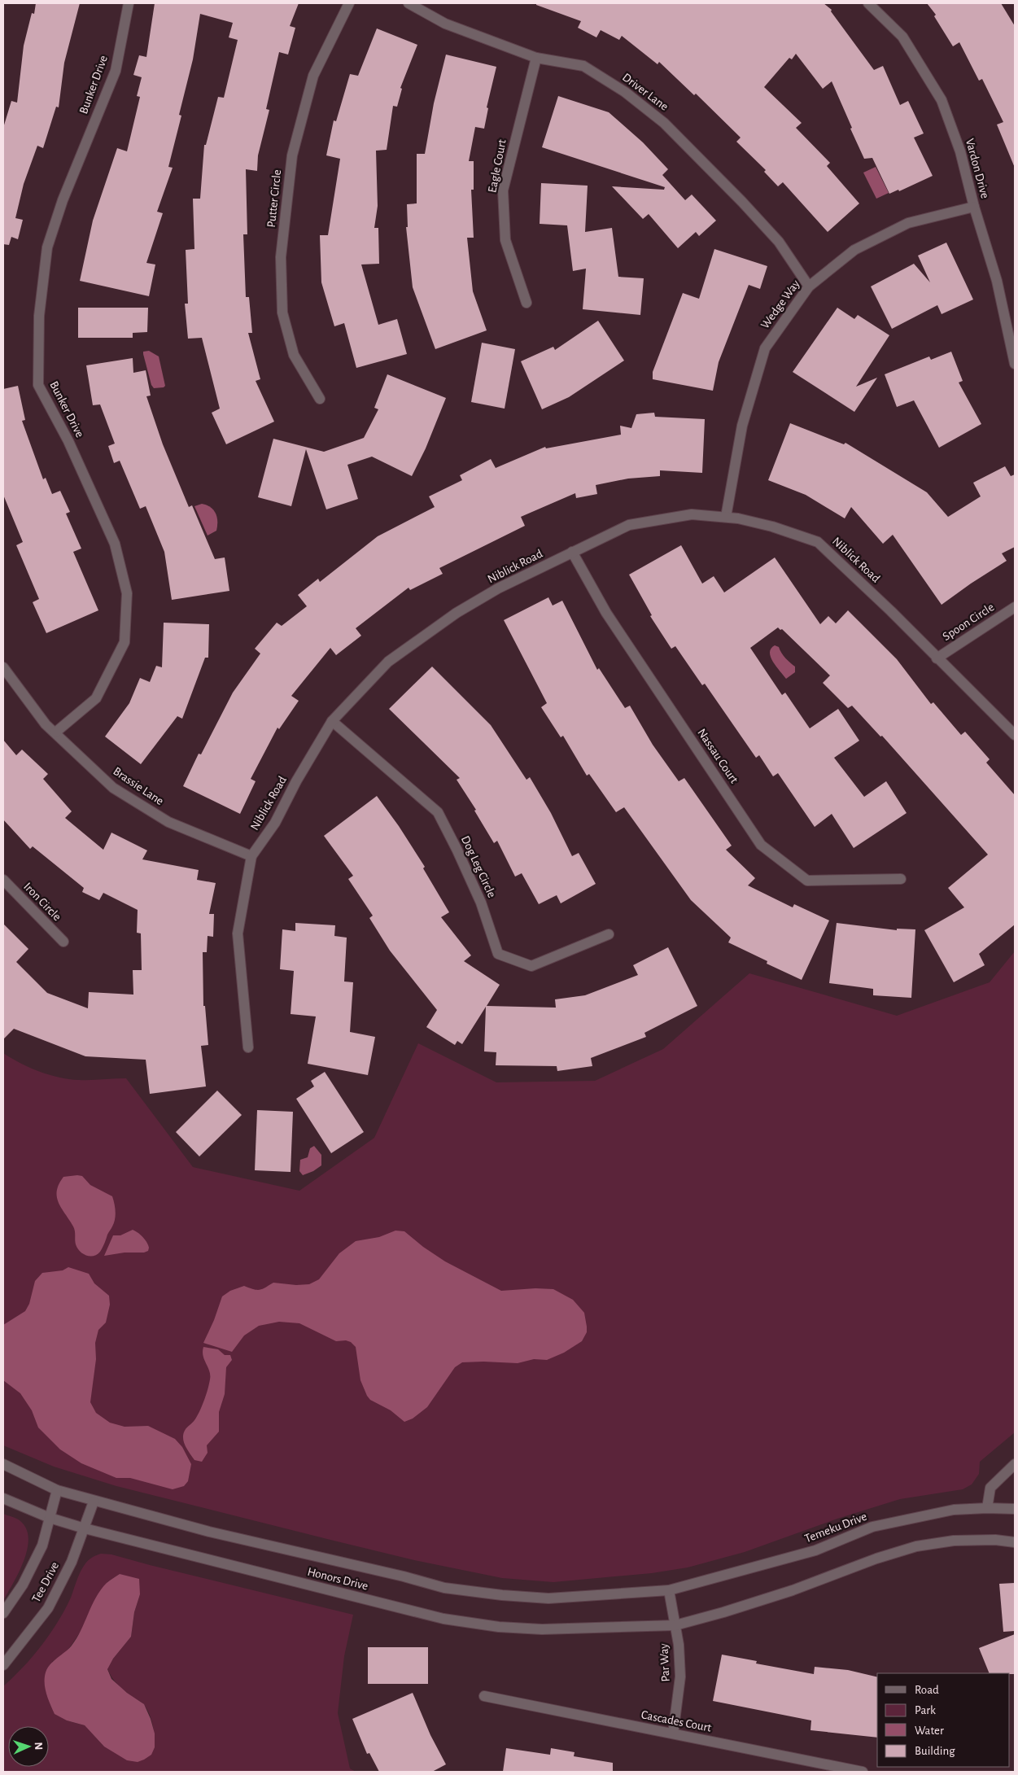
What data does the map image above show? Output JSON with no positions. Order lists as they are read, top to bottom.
{
  "streets": {
    "street": [
      "Bunker Drive",
      "Driver Lane",
      "Eagle Court",
      "Vardon Drive",
      "Putter Circle",
      "Wedge Way",
      "Niblick Road",
      "Spoon Circle",
      "Nassau Court",
      "Brassie Lane",
      "Dog Leg Circle",
      "Iron Circle",
      "Temeku Drive",
      "Honors Drive",
      "Tee Drive",
      "Par Way",
      "Cascades Court"
    ]
  },
  "crossings": [
    ["Bunker Drive", "Brassie Lane"],
    ["Driver Lane", "Eagle Court"],
    ["Driver Lane", "Wedge Way"],
    ["Vardon Drive", "Wedge Way"],
    ["Wedge Way", "Niblick Road"],
    ["Niblick Road", "Spoon Circle"],
    ["Niblick Road", "Nassau Court"],
    ["Niblick Road", "Brassie Lane"],
    ["Niblick Road", "Dog Leg Circle"],
    ["Temeku Drive", "Honors Drive"],
    ["Temeku Drive", "Par Way"],
    ["Honors Drive", "Tee Drive"],
    ["Honors Drive", "Par Way"],
    ["Par Way", "Cascades Court"]
  ],
  "legend": [
    "Road",
    "Park",
    "Water",
    "Building"
  ],
  "north": "right"
}
